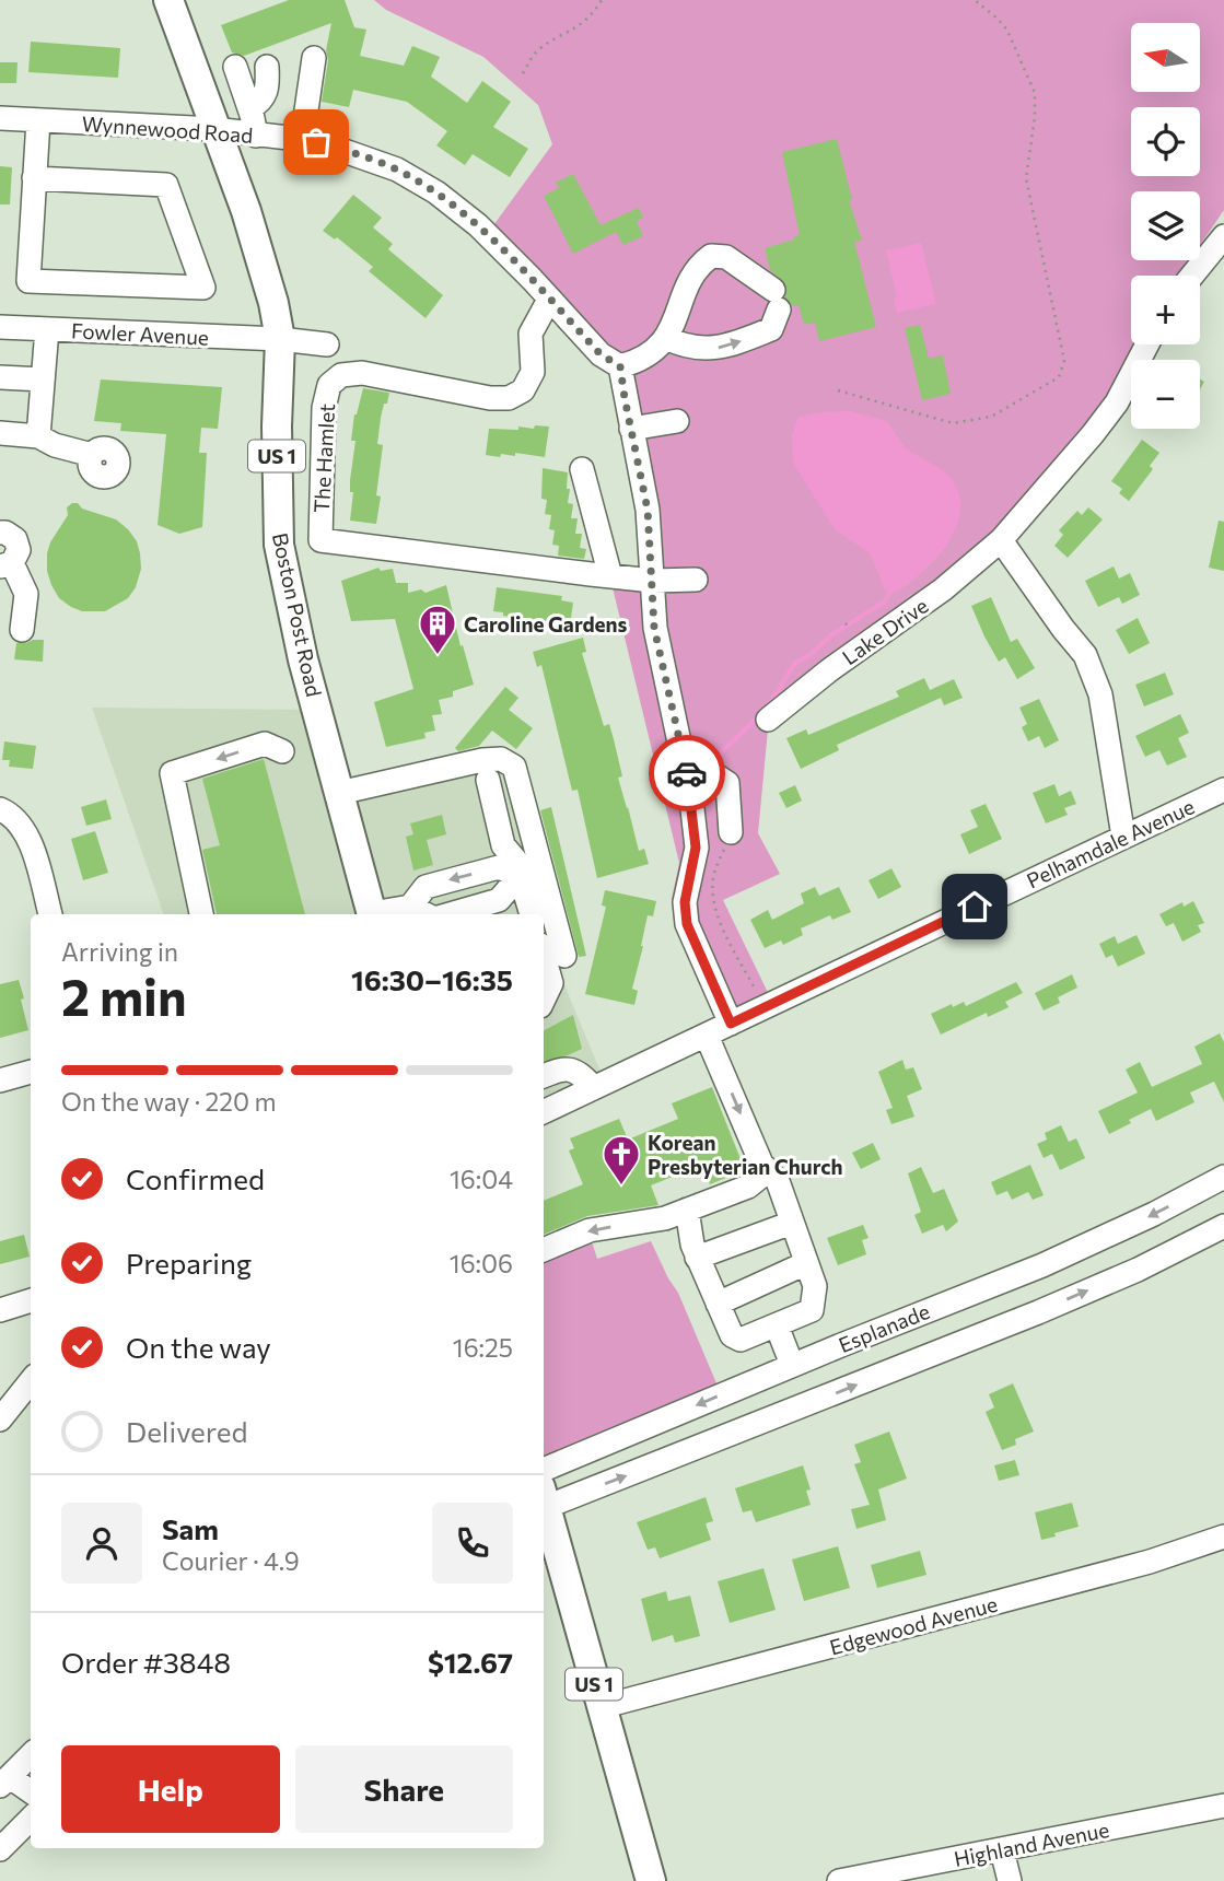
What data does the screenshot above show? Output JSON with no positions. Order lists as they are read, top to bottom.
{
  "streets": {
    "main road": ["US 1", "Boston Post Road"],
    "street": [
      "Wynnewood Road",
      "Fowler Avenue",
      "The Hamlet",
      "Lake Drive",
      "Pelhamdale Avenue",
      "Esplanade",
      "Edgewood Avenue",
      "Highland Avenue"
    ]
  },
  "crossings": [
    ["Wynnewood Road", "The Hamlet"],
    ["Wynnewood Road", "Boston Post Road"],
    ["Fowler Avenue", "Boston Post Road"],
    ["US 1", "Edgewood Avenue"]
  ],
  "places": {
    "building": ["Caroline Gardens"],
    "church": ["Korean Presbyterian Church"]
  },
  "north": "left",
  "page": {
    "map_buttons": ["+", "−"],
    "heading": ["2 min", "Arriving in", "16:30–16:35"],
    "panel": [
      "Sam",
      "Courier · 4.9",
      "Order #3848",
      "$12.67"
    ],
    "bar": "On the way · 220 m",
    "list": [
      ["Confirmed", "16:04"],
      ["Preparing", "16:06"],
      ["On the way", "16:25"],
      "Delivered"
    ],
    "buttons": ["Help", "Share"]
  }
}
